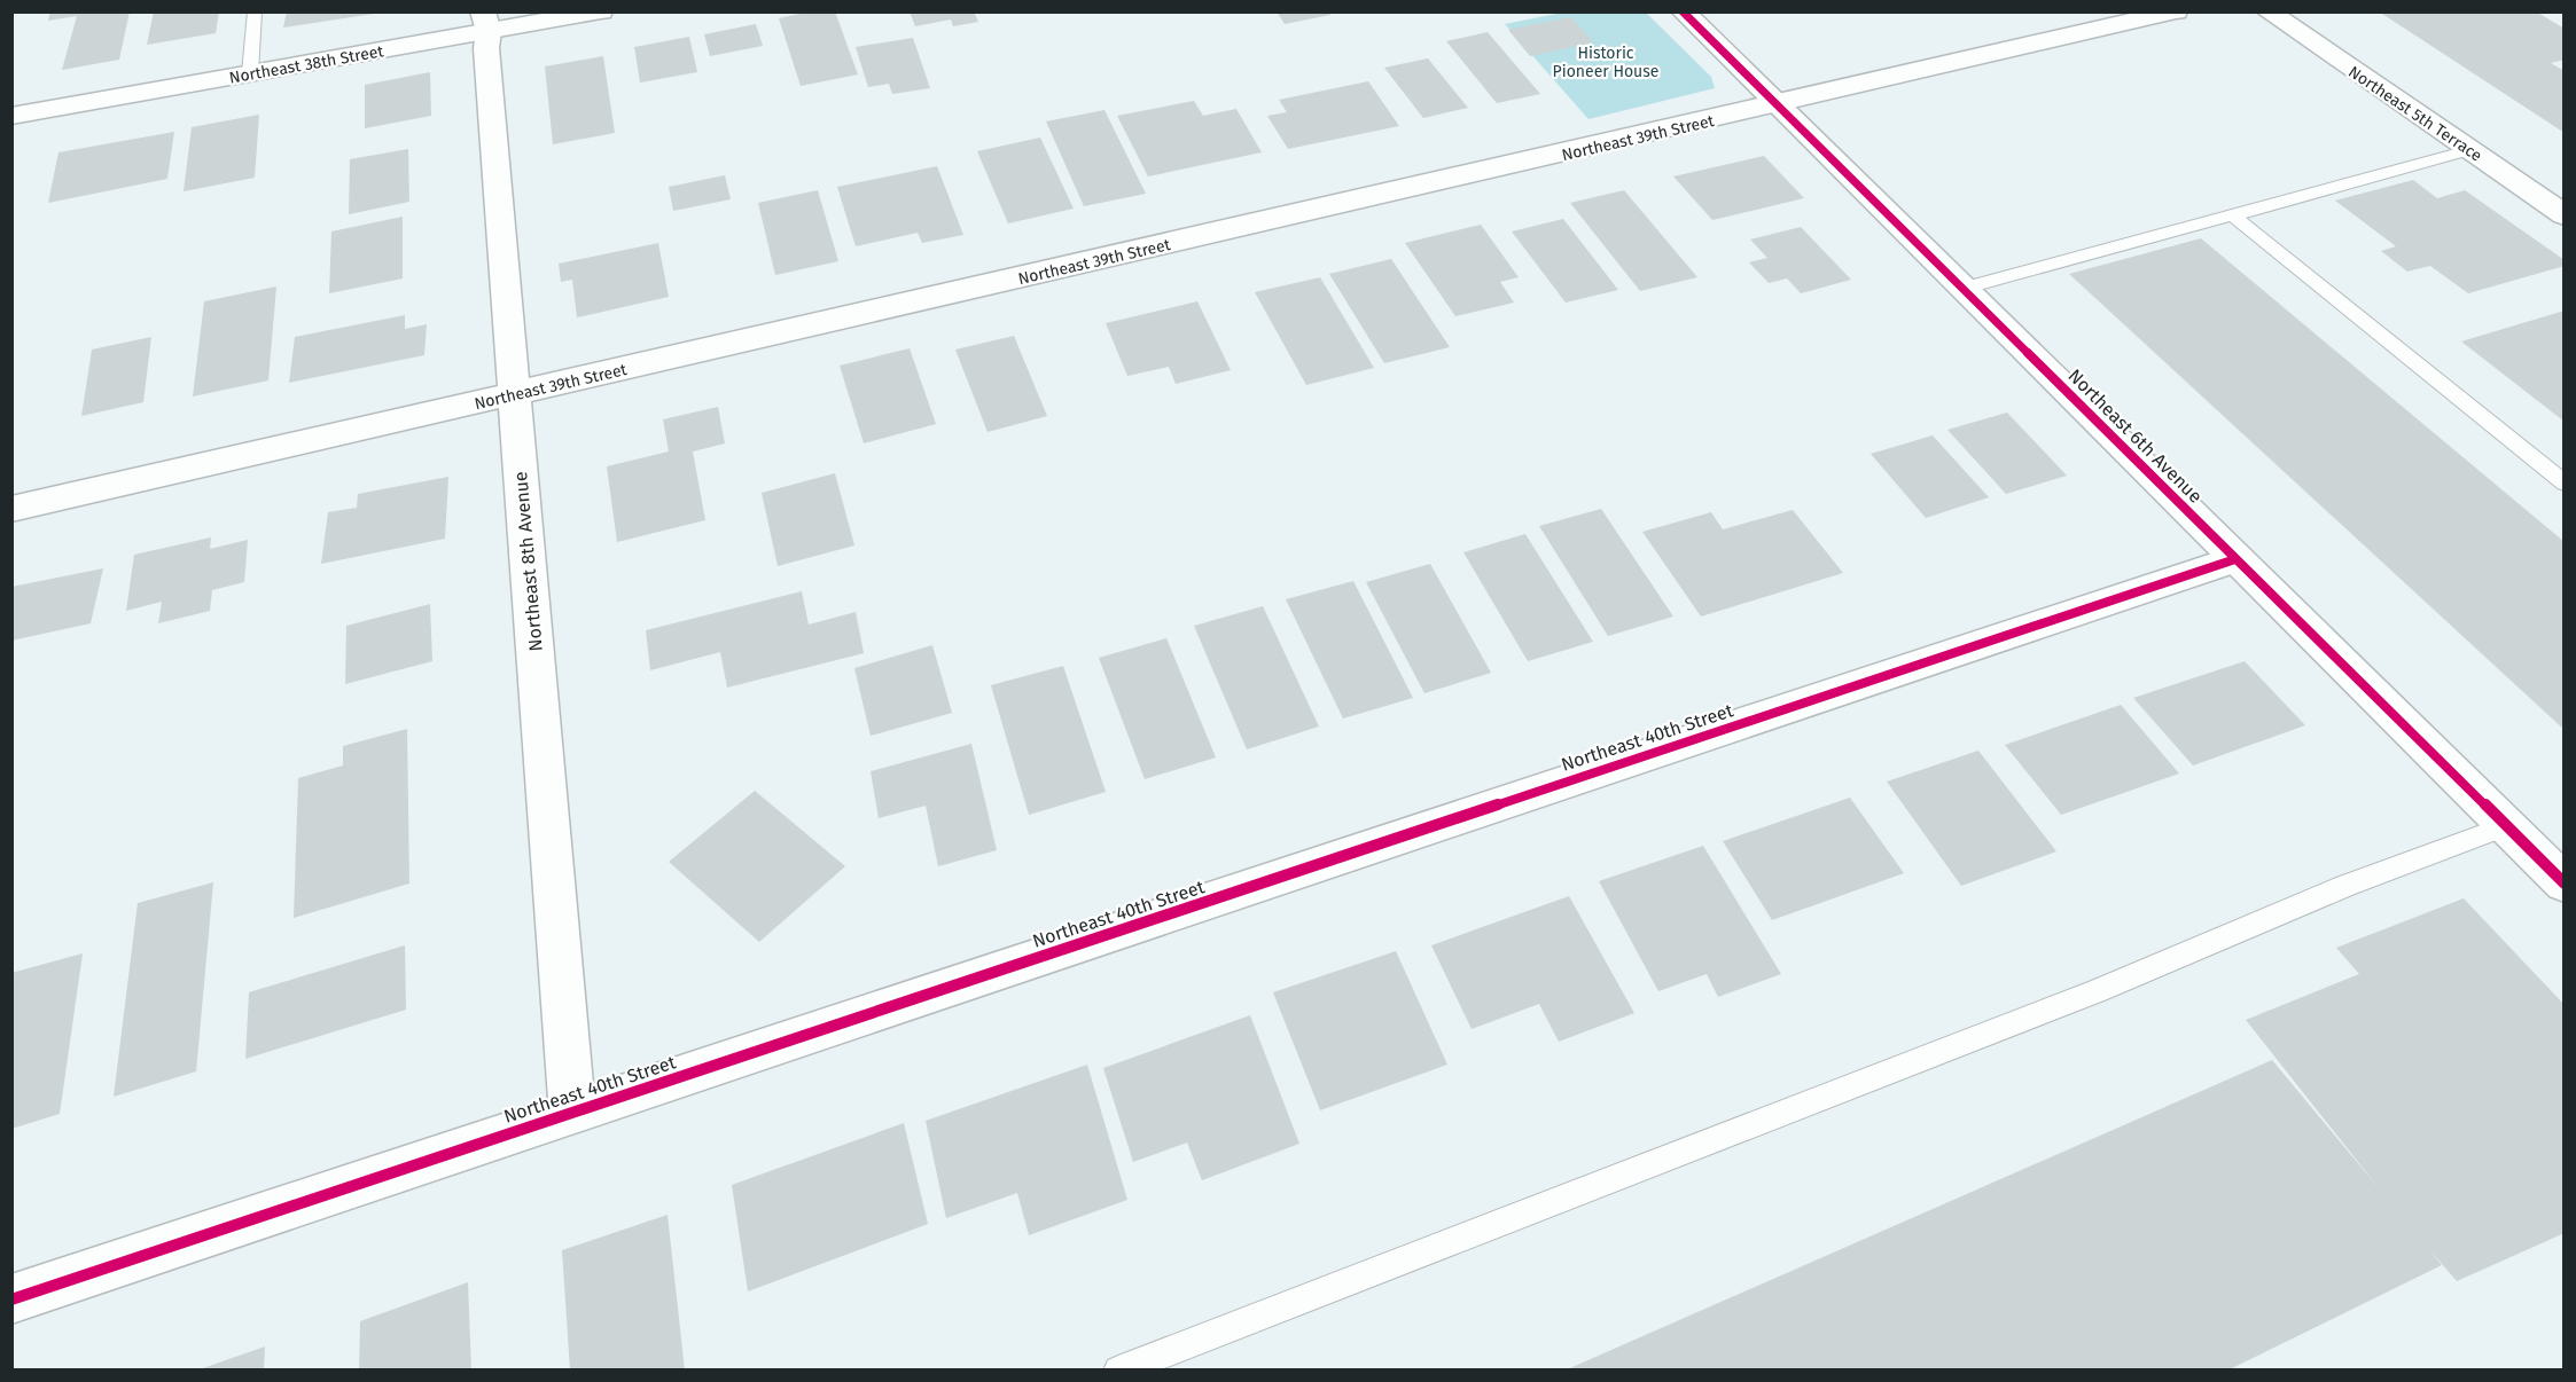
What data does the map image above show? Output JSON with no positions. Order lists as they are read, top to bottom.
{
  "streets": {
    "street": [
      "Northeast 38th Street",
      "Northeast 5th Terrace",
      "Northeast 39th Street",
      "Northeast 6th Avenue",
      "Northeast 8th Avenue",
      "Northeast 40th Street"
    ]
  },
  "crossings": [
    ["Northeast 38th Street", "Northeast 8th Avenue"],
    ["Northeast 39th Street", "Northeast 6th Avenue"],
    ["Northeast 39th Street", "Northeast 8th Avenue"],
    ["Northeast 6th Avenue", "Northeast 40th Street"],
    ["Northeast 8th Avenue", "Northeast 40th Street"]
  ],
  "parks": ["Historic Pioneer House"]
}
